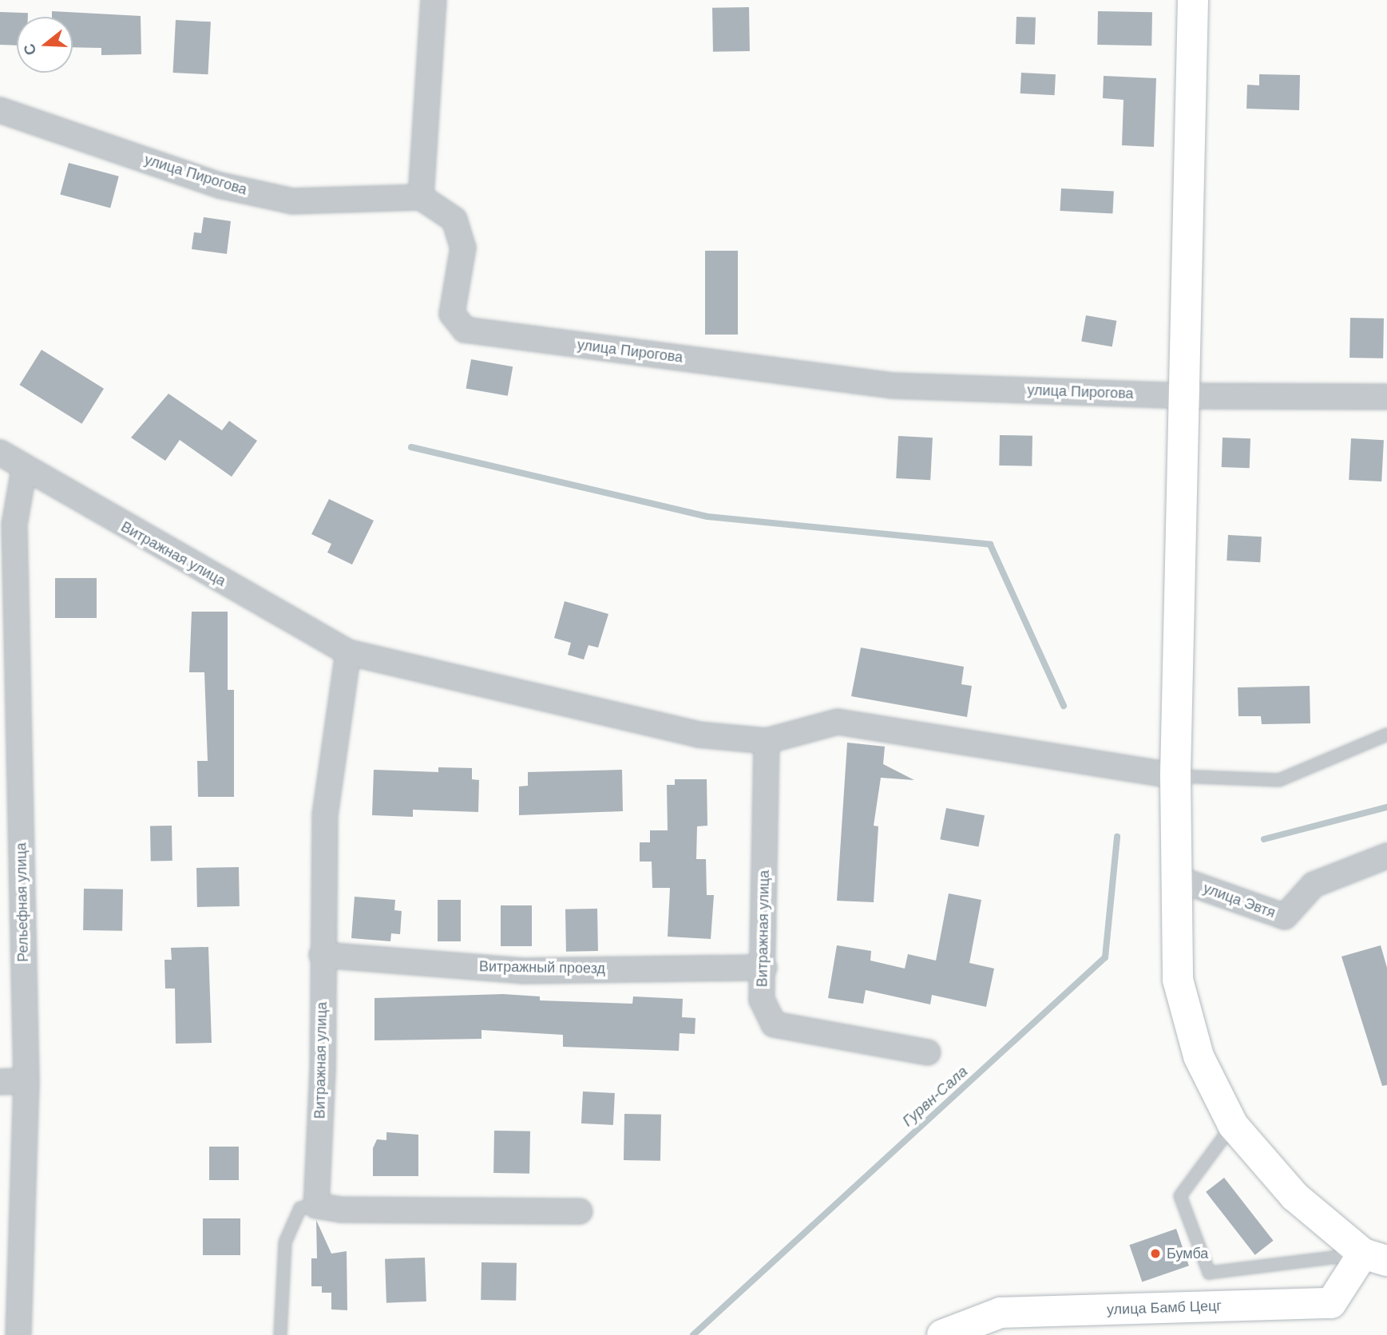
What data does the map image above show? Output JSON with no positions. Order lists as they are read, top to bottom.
{
  "streets": {
    "main road": ["улица Бамб Цецг"],
    "street": [
      "улица Пирогова",
      "Витражная улица",
      "улица Эвтя",
      "Рельефная улица",
      "Витражный проезд"
    ]
  },
  "crossings": [
    ["Витражная улица", "Рельефная улица"],
    ["Витражная улица", "Витражный проезд"]
  ],
  "water": ["Гурвн-Сала"],
  "places": ["Бумба"],
  "north": "left"
}
